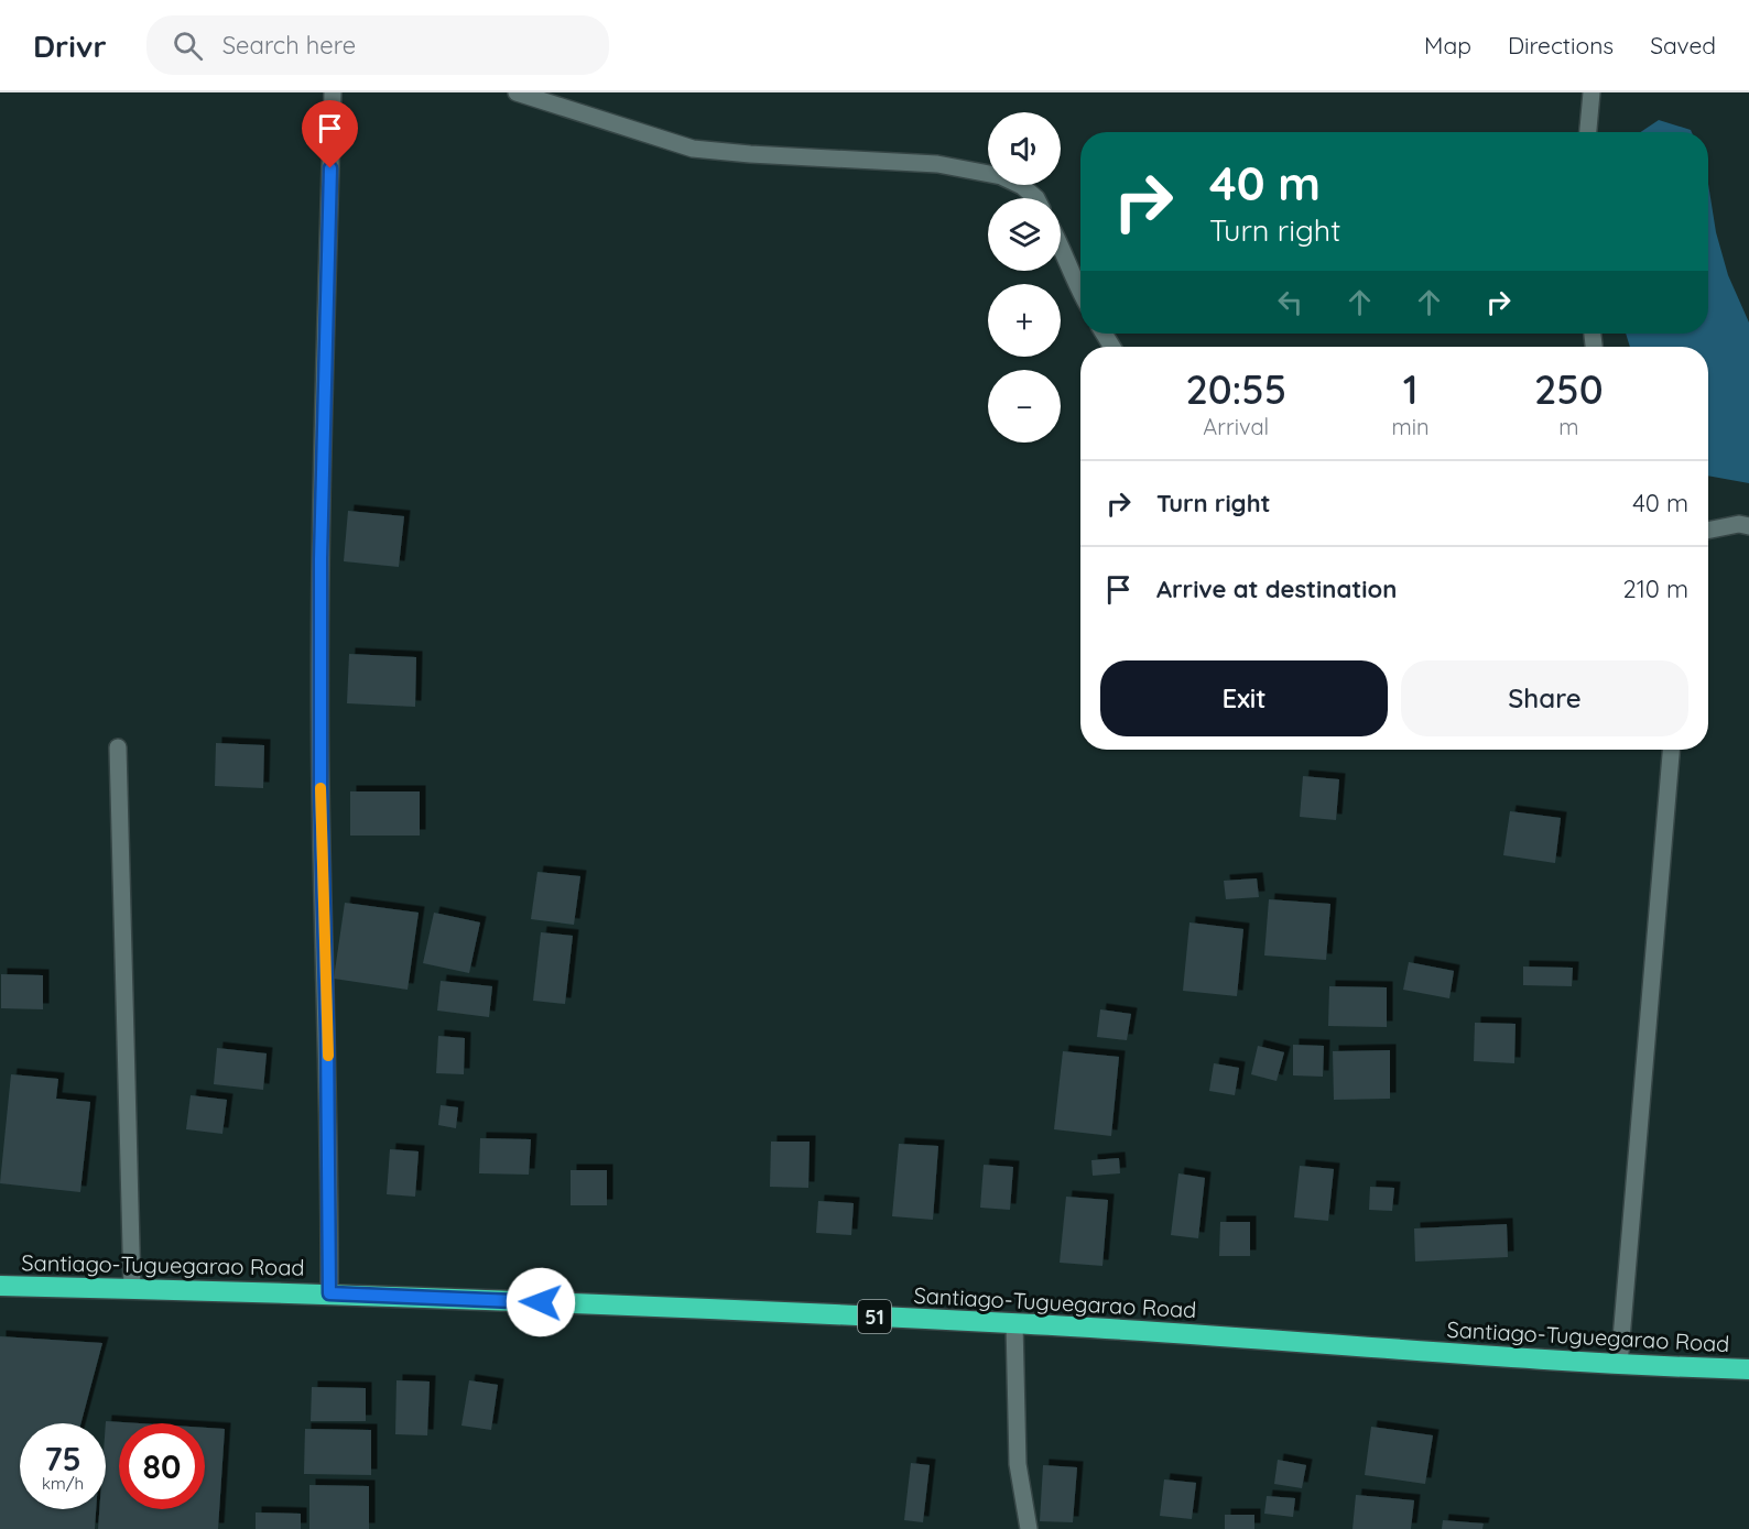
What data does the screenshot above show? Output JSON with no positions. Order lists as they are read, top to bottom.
{
  "streets": {
    "highway": ["Santiago-Tuguegarao Road", "51"]
  },
  "page": {
    "header": "Drivr",
    "search": "Search here",
    "nav": ["Map", "Directions", "Saved"],
    "map_buttons": ["+", "−"],
    "turn": ["40 m", "Turn right"],
    "eta": [
      "20:55",
      "Arrival",
      "1",
      "min",
      "250",
      "m"
    ],
    "list": [
      {
        "name": "Turn right",
        "value": "40 m"
      },
      {
        "name": "Arrive at destination",
        "value": "210 m"
      }
    ],
    "buttons": ["Exit", "Share"],
    "speed": "75 km/h",
    "limit": "80"
  }
}
